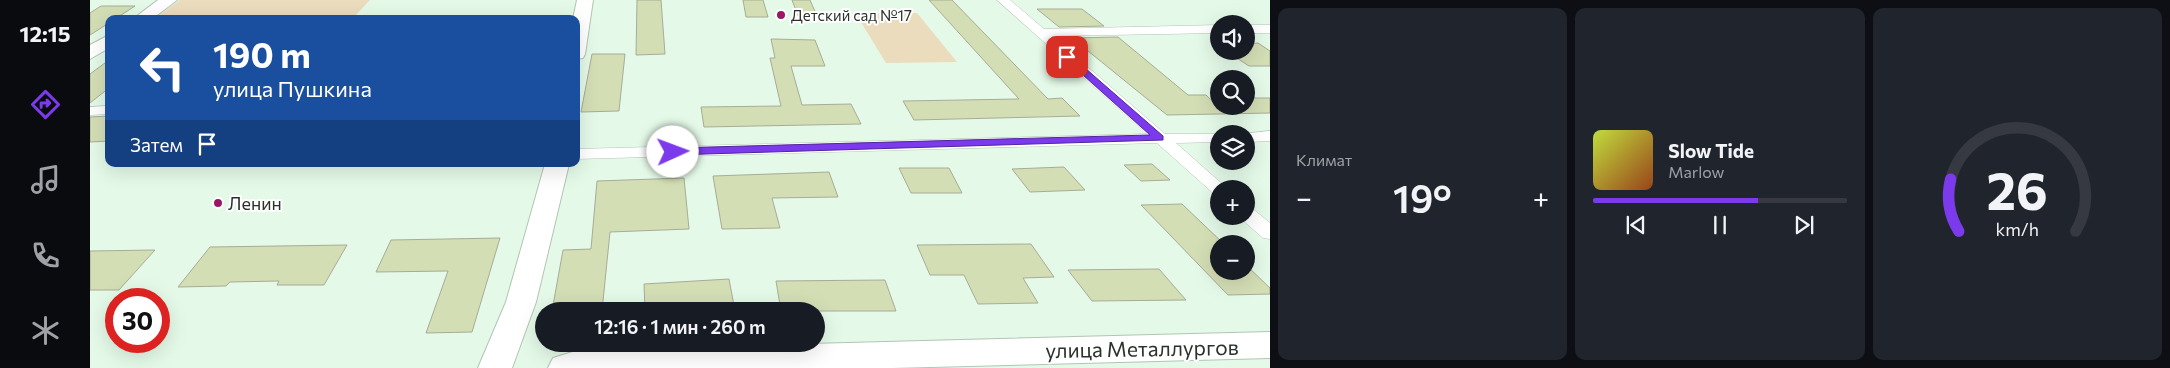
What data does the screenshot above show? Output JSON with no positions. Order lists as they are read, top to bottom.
{
  "streets": {
    "main road": ["улица Металлургов"]
  },
  "places": ["Детский сад №17", "Ленин"],
  "page": {
    "tabs": "12:15",
    "tile": "Климат",
    "map_buttons": ["+", "−"],
    "turn": ["190 m", "улица Пушкина"],
    "then": "Затем",
    "song": ["Slow Tide", "Marlow"],
    "heat": ["−", "19°", "+"],
    "limit": "30",
    "trip": "12:16 · 1 мин · 260 m",
    "gauge": ["26", "km/h"]
  }
}
